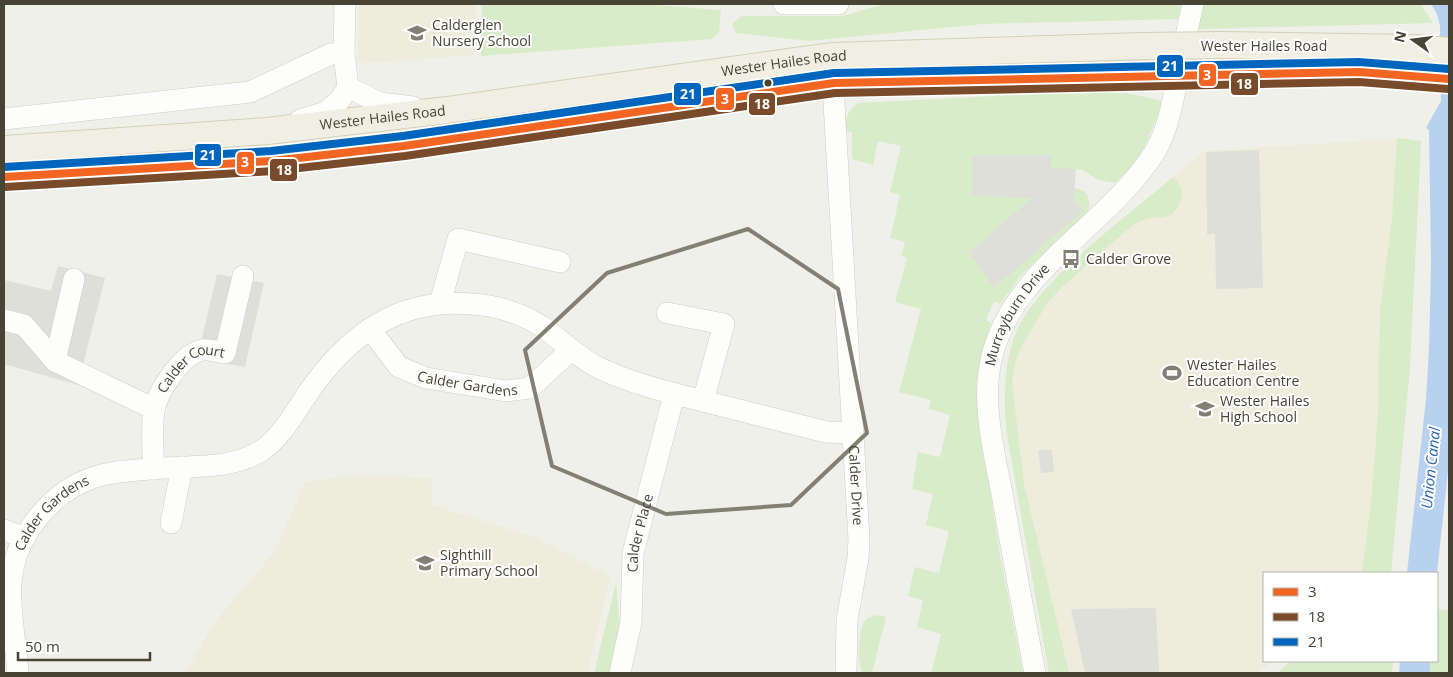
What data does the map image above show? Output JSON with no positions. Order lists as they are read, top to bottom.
{
  "streets": {
    "main road": ["Wester Hailes Road"],
    "street": [
      "Murrayburn Drive",
      "Calder Court",
      "Calder Gardens",
      "Calder Drive",
      "Calder Place"
    ]
  },
  "crossings": [
    ["Wester Hailes Road", "Calder Drive"],
    ["Calder Court", "Calder Gardens"],
    ["Calder Gardens", "Calder Drive"],
    ["Calder Gardens", "Calder Place"]
  ],
  "water": ["Union Canal"],
  "places": {
    "school or university": ["Calderglen Nursery School", "Wester Hailes High School", "Sighthill Primary School"],
    "bus stop": ["Calder Grove"],
    "sports": ["Wester Hailes Education Centre"]
  },
  "lines": ["transit line 21", "transit line 3", "transit line 18"],
  "legend": ["3", "18", "21"],
  "scale_bar": "50 m",
  "north": "left"
}
